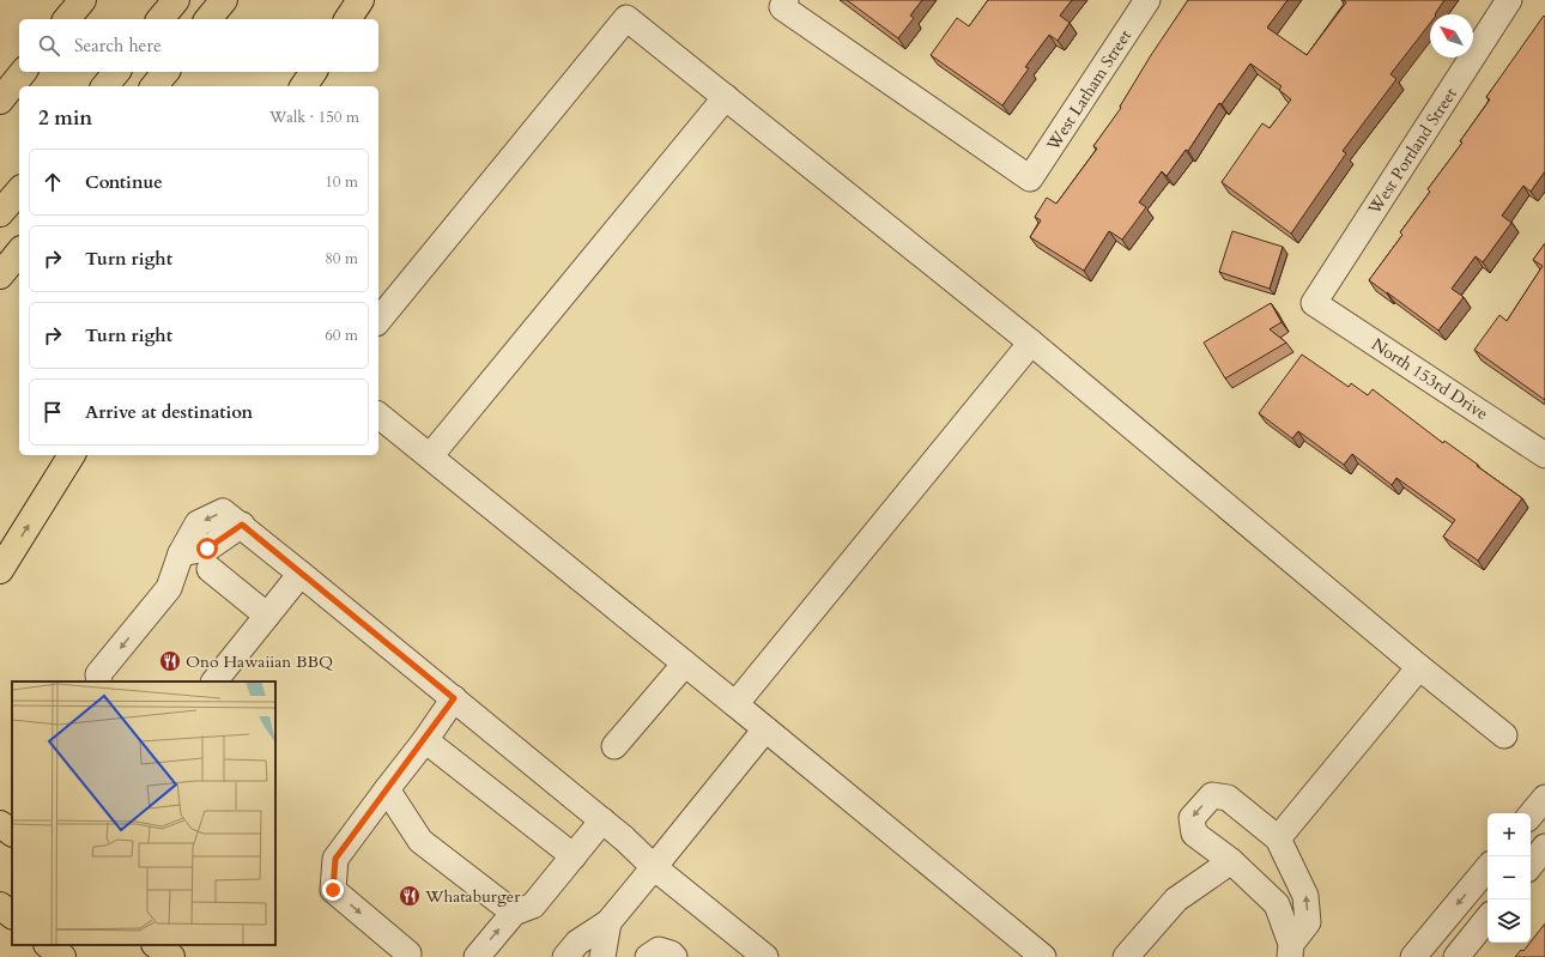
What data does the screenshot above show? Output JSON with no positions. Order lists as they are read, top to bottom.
{
  "streets": {
    "street": ["West Latham Street", "West Portland Street", "North 153rd Drive"]
  },
  "crossings": [
    ["West Portland Street", "North 153rd Drive"]
  ],
  "places": {
    "restaurant": ["Ono Hawaiian BBQ", "Whataburger"]
  },
  "north": "top left",
  "page": {
    "search": "Search here",
    "heading": ["2 min", "Walk · 150 m"],
    "list": [
      ["Continue", "10 m"],
      ["Turn right", "80 m"],
      ["Turn right", "60 m"],
      "Arrive at destination"
    ],
    "map_buttons": ["+", "−"]
  }
}
